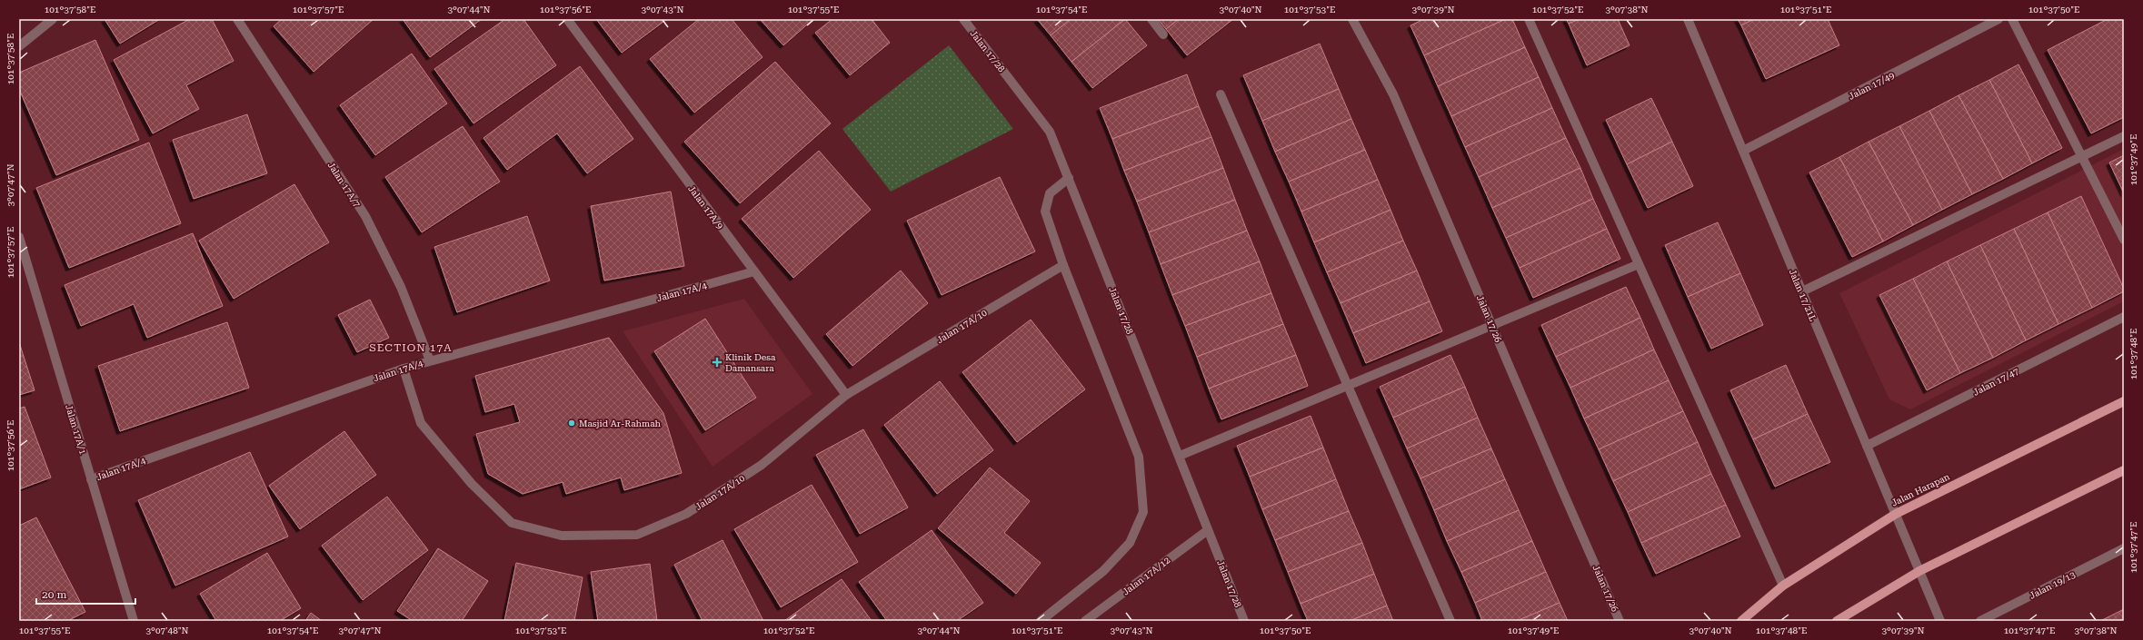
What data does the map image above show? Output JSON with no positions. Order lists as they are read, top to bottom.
{
  "streets": {
    "main road": ["Jalan Harapan"],
    "street": [
      "Jalan 17/28",
      "Jalan 17/49",
      "Jalan 17A/7",
      "Jalan 17A/9",
      "Jalan 17A/4",
      "Jalan 17/21L",
      "Jalan 17/26",
      "Jalan 17A/10",
      "Jalan 17/47",
      "Jalan 17A/1",
      "Jalan 17A/12",
      "Jalan 19/13"
    ]
  },
  "crossings": [
    ["Jalan 17/28", "Jalan 17A/12"],
    ["Jalan 17/49", "Jalan 17/21L"],
    ["Jalan 17A/7", "Jalan 17A/4"],
    ["Jalan 17A/9", "Jalan 17A/4"],
    ["Jalan 17A/9", "Jalan 17A/10"],
    ["Jalan 17A/4", "Jalan 17A/10"],
    ["Jalan 17A/4", "Jalan 17A/1"],
    ["Jalan 17/21L", "Jalan 17/47"],
    ["Jalan 17/21L", "Jalan Harapan"]
  ],
  "districts": ["SECTION 17A"],
  "places": {
    "health": ["Klinik Desa Damansara"],
    "other": ["Masjid Ar-Rahmah"]
  },
  "scale_bar": "20 m",
  "coordinates": [
    "101°37'58\"E",
    "101°37'57\"E",
    "3°07'44\"N",
    "101°37'56\"E",
    "3°07'43\"N",
    "101°37'55\"E",
    "101°37'54\"E",
    "3°07'40\"N",
    "101°37'53\"E",
    "3°07'39\"N",
    "101°37'52\"E",
    "3°07'38\"N",
    "101°37'51\"E",
    "101°37'50\"E",
    "101°37'49\"E",
    "3°07'47\"N",
    "101°37'48\"E",
    "101°37'47\"E",
    "3°07'48\"N"
  ]
}
